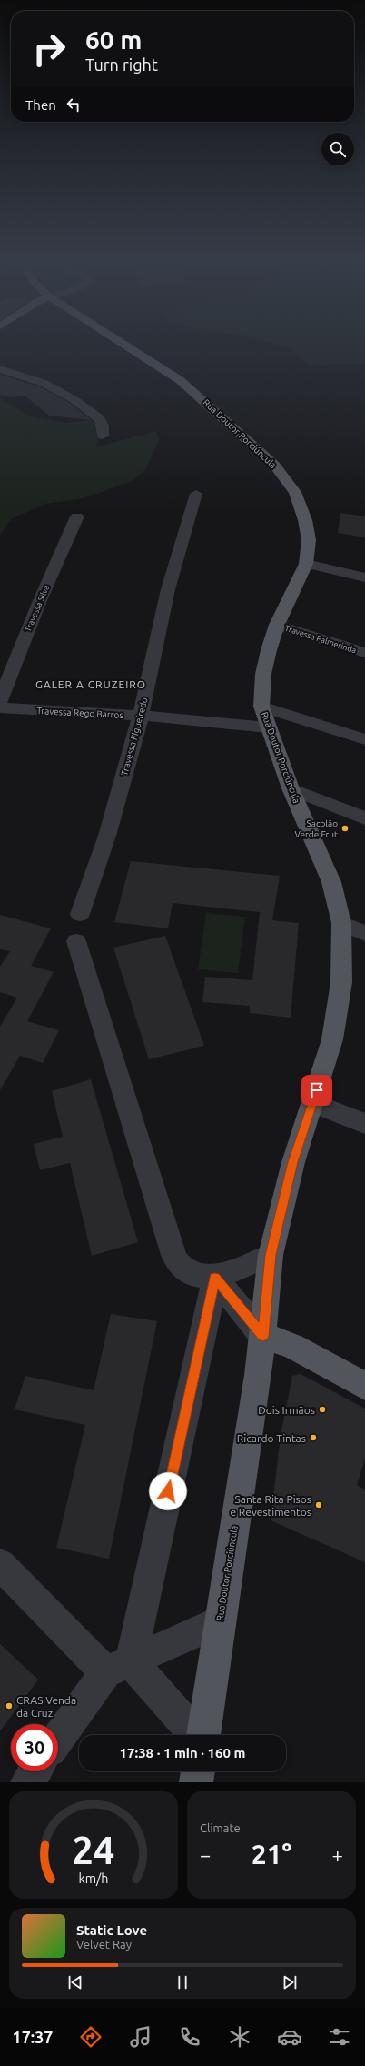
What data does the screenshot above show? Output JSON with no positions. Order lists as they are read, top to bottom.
{
  "streets": {
    "main road": ["Rua Doutor Porciúncula"],
    "street": [
      "Travessa Silva",
      "Travessa Palmerinda",
      "Travessa Rego Barros",
      "Travessa Figueiredo"
    ]
  },
  "crossings": [
    ["Rua Doutor Porciúncula", "Travessa Palmerinda"],
    ["Rua Doutor Porciúncula", "Travessa Rego Barros"],
    ["Travessa Rego Barros", "Travessa Figueiredo"]
  ],
  "districts": ["GALERIA CRUZEIRO"],
  "places": [
    "Sacolão Verde Frut",
    "Dois Irmãos",
    "Ricardo Tintas",
    "Santa Rita Pisos e Revestimentos",
    "CRAS Venda da Cruz"
  ],
  "page": {
    "turn": ["60 m", "Turn right"],
    "then": "Then",
    "limit": "30",
    "trip": "17:38 · 1 min · 160 m",
    "tile": "Climate",
    "heat": ["−", "21°", "+"],
    "song": ["Static Love", "Velvet Ray"],
    "tabs": "17:37",
    "gauge": ["24", "km/h"]
  }
}
